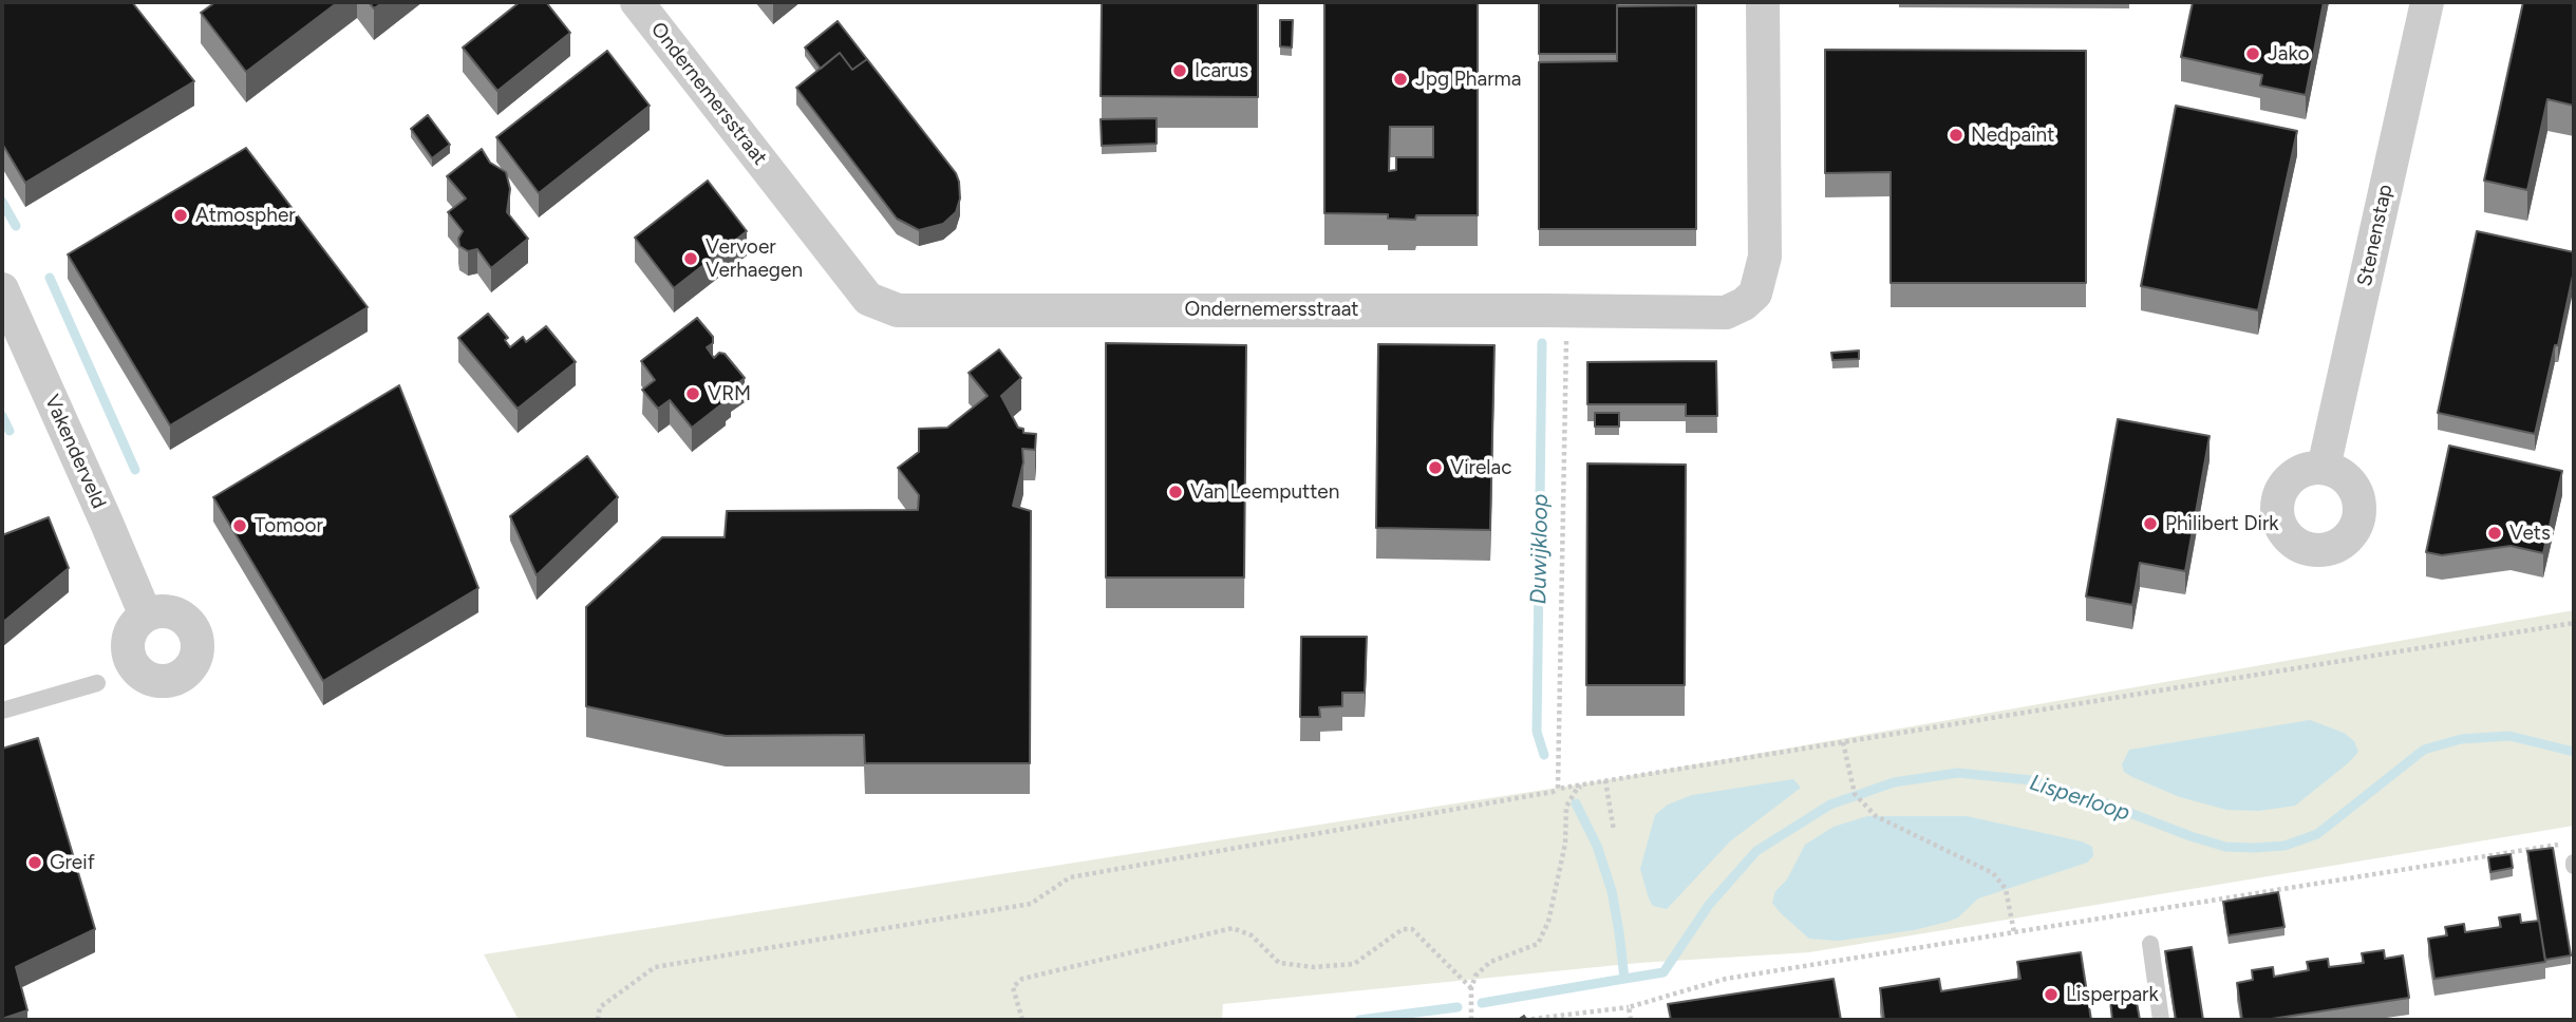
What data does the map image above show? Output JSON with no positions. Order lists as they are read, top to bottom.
{
  "streets": {
    "street": ["Ondernemersstraat", "Stenenstap", "Vakenderveld"]
  },
  "water": ["Duwijkloop", "Lisperloop"],
  "places": [
    "Jako",
    "Icarus",
    "Jpg Pharma",
    "Nedpaint",
    "Atmospher",
    "Vervoer Verhaegen",
    "VRM",
    "Virelac",
    "Van Leemputten",
    "Philibert Dirk",
    "Tomoor",
    "Vets",
    "Greif",
    "Lisperpark"
  ]
}
